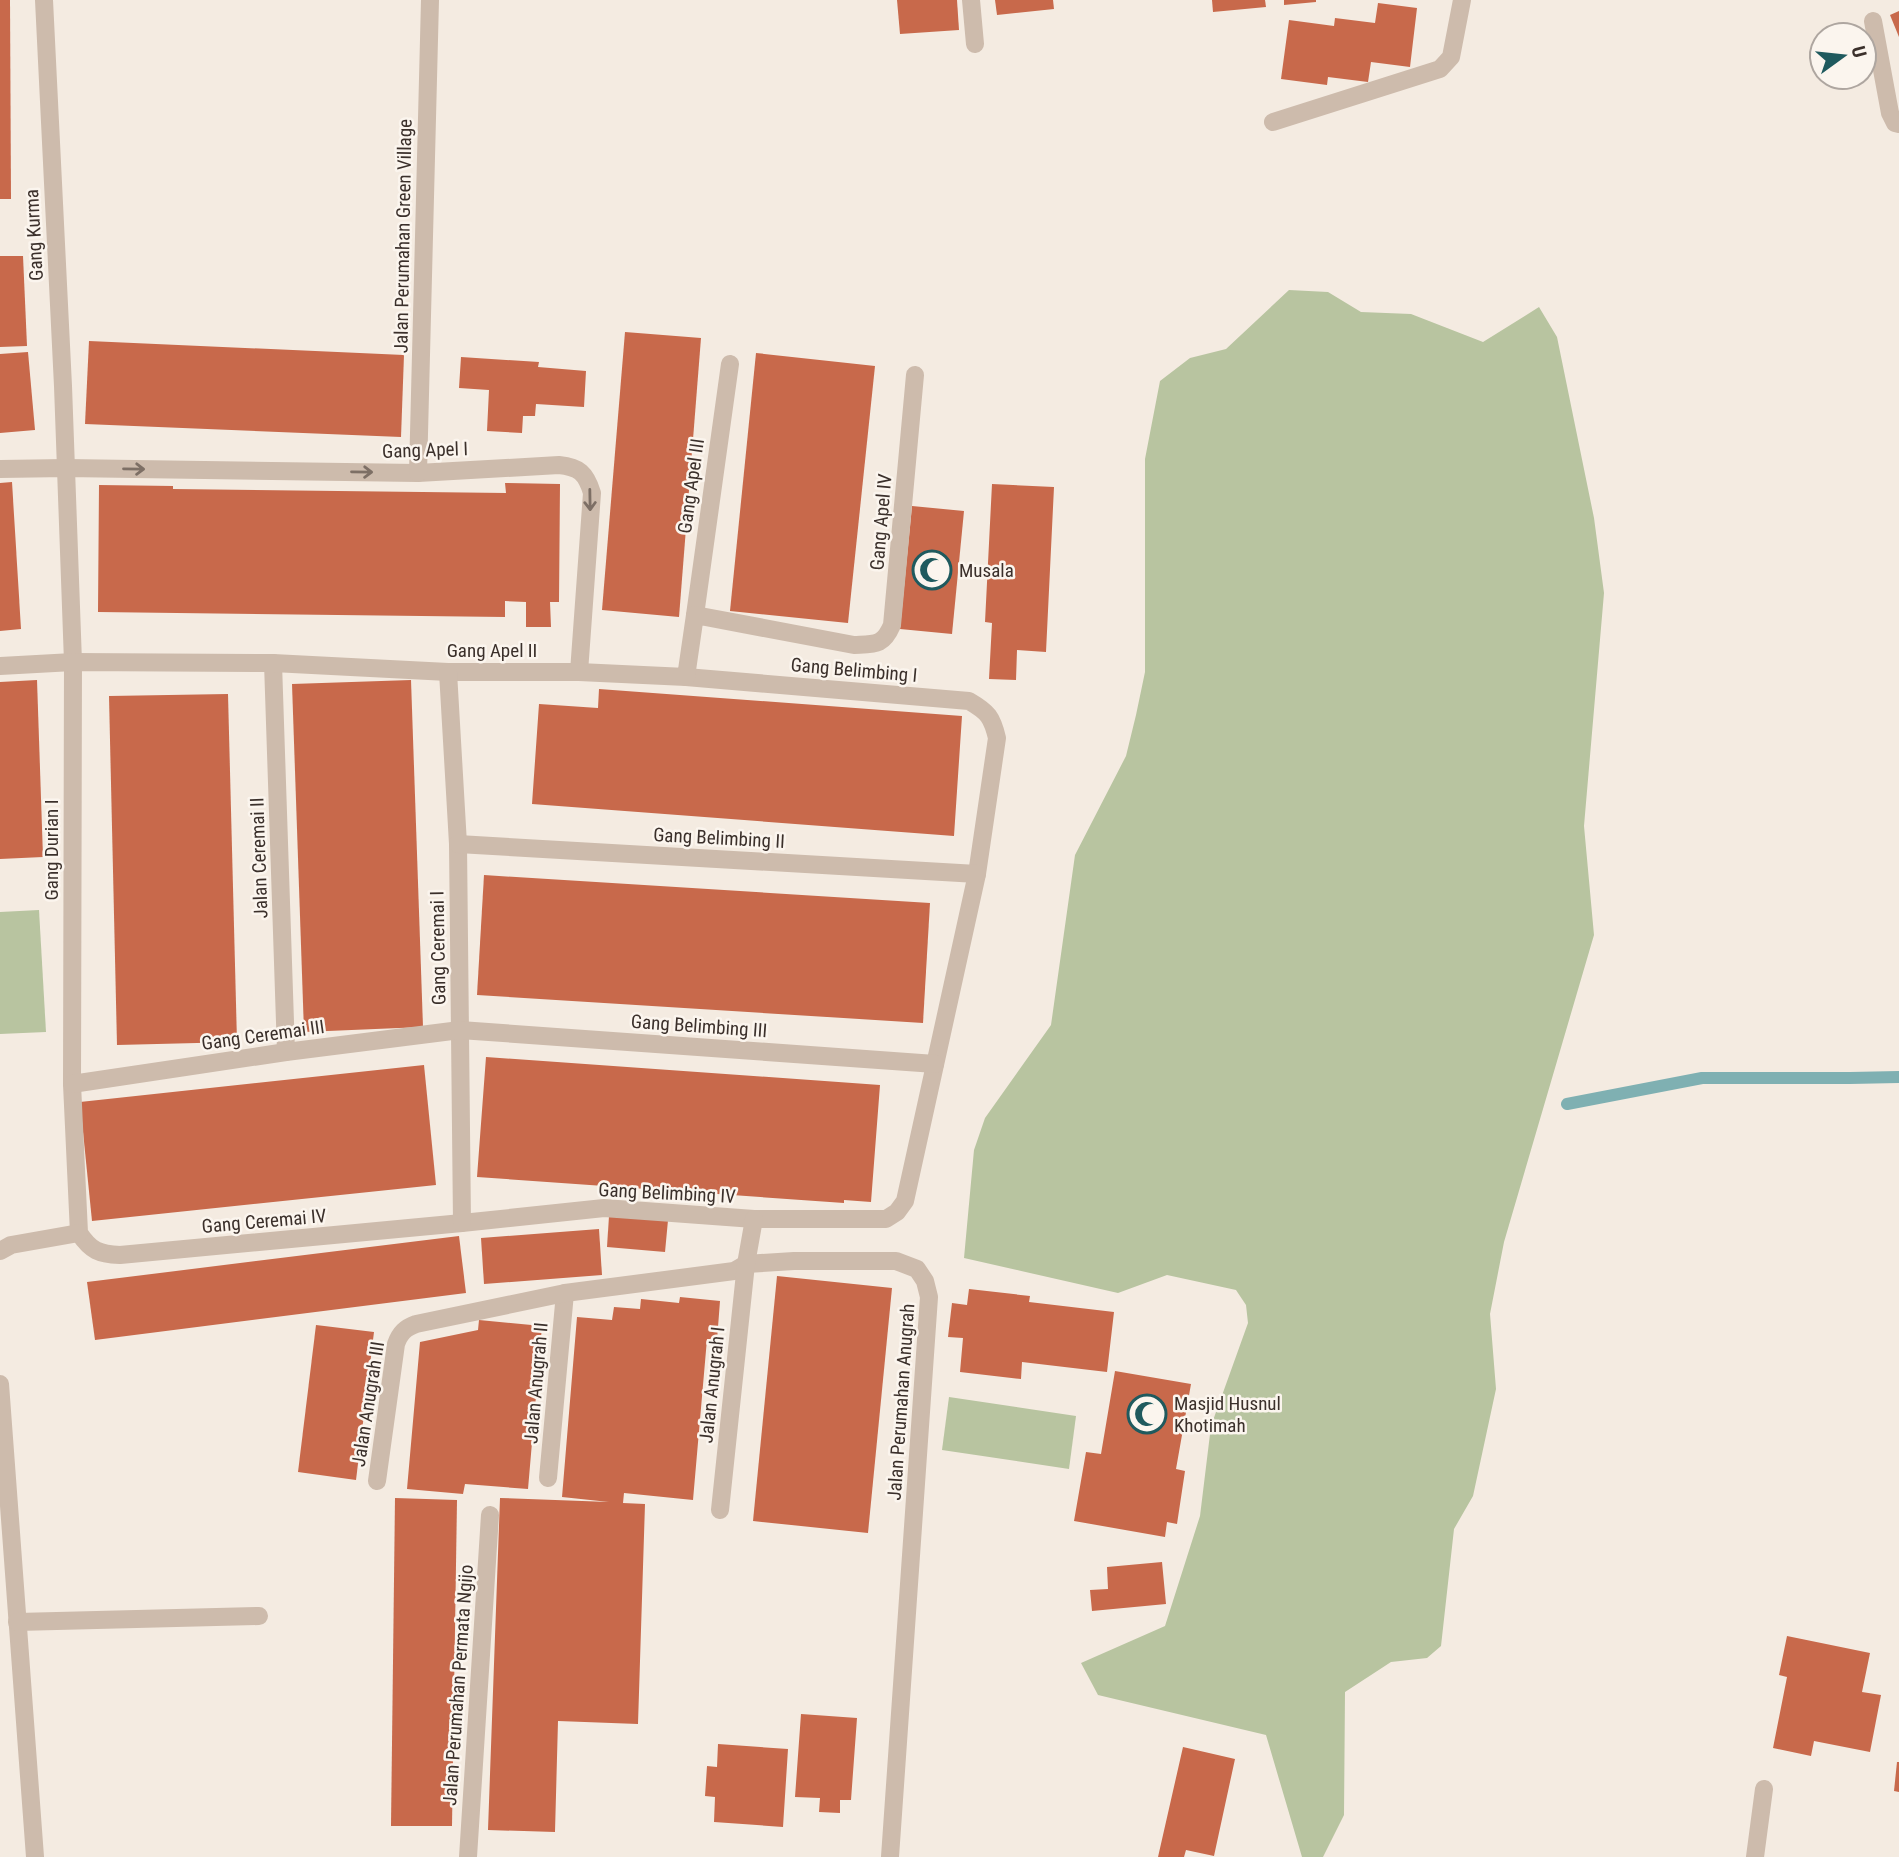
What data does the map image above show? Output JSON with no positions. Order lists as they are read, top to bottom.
{
  "streets": {
    "street": [
      "Gang Kurma",
      "Jalan Perumahan Green Village",
      "Gang Apel I",
      "Gang Apel III",
      "Gang Apel IV",
      "Gang Apel II",
      "Gang Belimbing I",
      "Gang Belimbing II",
      "Gang Durian I",
      "Jalan Ceremai II",
      "Gang Ceremai I",
      "Gang Belimbing III",
      "Gang Ceremai III",
      "Gang Belimbing IV",
      "Gang Ceremai IV",
      "Jalan Anugrah II",
      "Jalan Anugrah I",
      "Jalan Perumahan Anugrah",
      "Jalan Anugrah III",
      "Jalan Perumahan Permata Ngijo"
    ]
  },
  "crossings": [
    ["Gang Kurma", "Gang Apel I"],
    ["Gang Kurma", "Gang Durian I"],
    ["Jalan Perumahan Green Village", "Gang Apel I"],
    ["Gang Apel I", "Gang Apel II"],
    ["Gang Apel I", "Gang Durian I"],
    ["Gang Apel III", "Gang Apel IV"],
    ["Gang Apel II", "Gang Belimbing I"],
    ["Gang Apel II", "Gang Durian I"],
    ["Gang Apel II", "Jalan Ceremai II"],
    ["Gang Apel II", "Gang Ceremai I"],
    ["Gang Belimbing I", "Gang Belimbing II"],
    ["Gang Belimbing II", "Gang Ceremai I"],
    ["Gang Durian I", "Gang Ceremai III"],
    ["Gang Durian I", "Gang Ceremai IV"],
    ["Jalan Ceremai II", "Gang Ceremai III"],
    ["Gang Ceremai I", "Gang Belimbing III"],
    ["Gang Ceremai I", "Gang Ceremai III"],
    ["Gang Ceremai I", "Gang Belimbing IV"],
    ["Gang Ceremai I", "Gang Ceremai IV"],
    ["Gang Belimbing III", "Gang Ceremai III"],
    ["Gang Belimbing III", "Gang Belimbing IV"],
    ["Gang Belimbing IV", "Gang Ceremai IV"],
    ["Gang Belimbing IV", "Jalan Anugrah I"],
    ["Jalan Anugrah II", "Jalan Perumahan Anugrah"],
    ["Jalan Anugrah I", "Jalan Perumahan Anugrah"],
    ["Jalan Perumahan Anugrah", "Jalan Anugrah III"]
  ],
  "places": {
    "mosque": ["Musala", "Masjid Husnul Khotimah"]
  },
  "north": "right"
}
